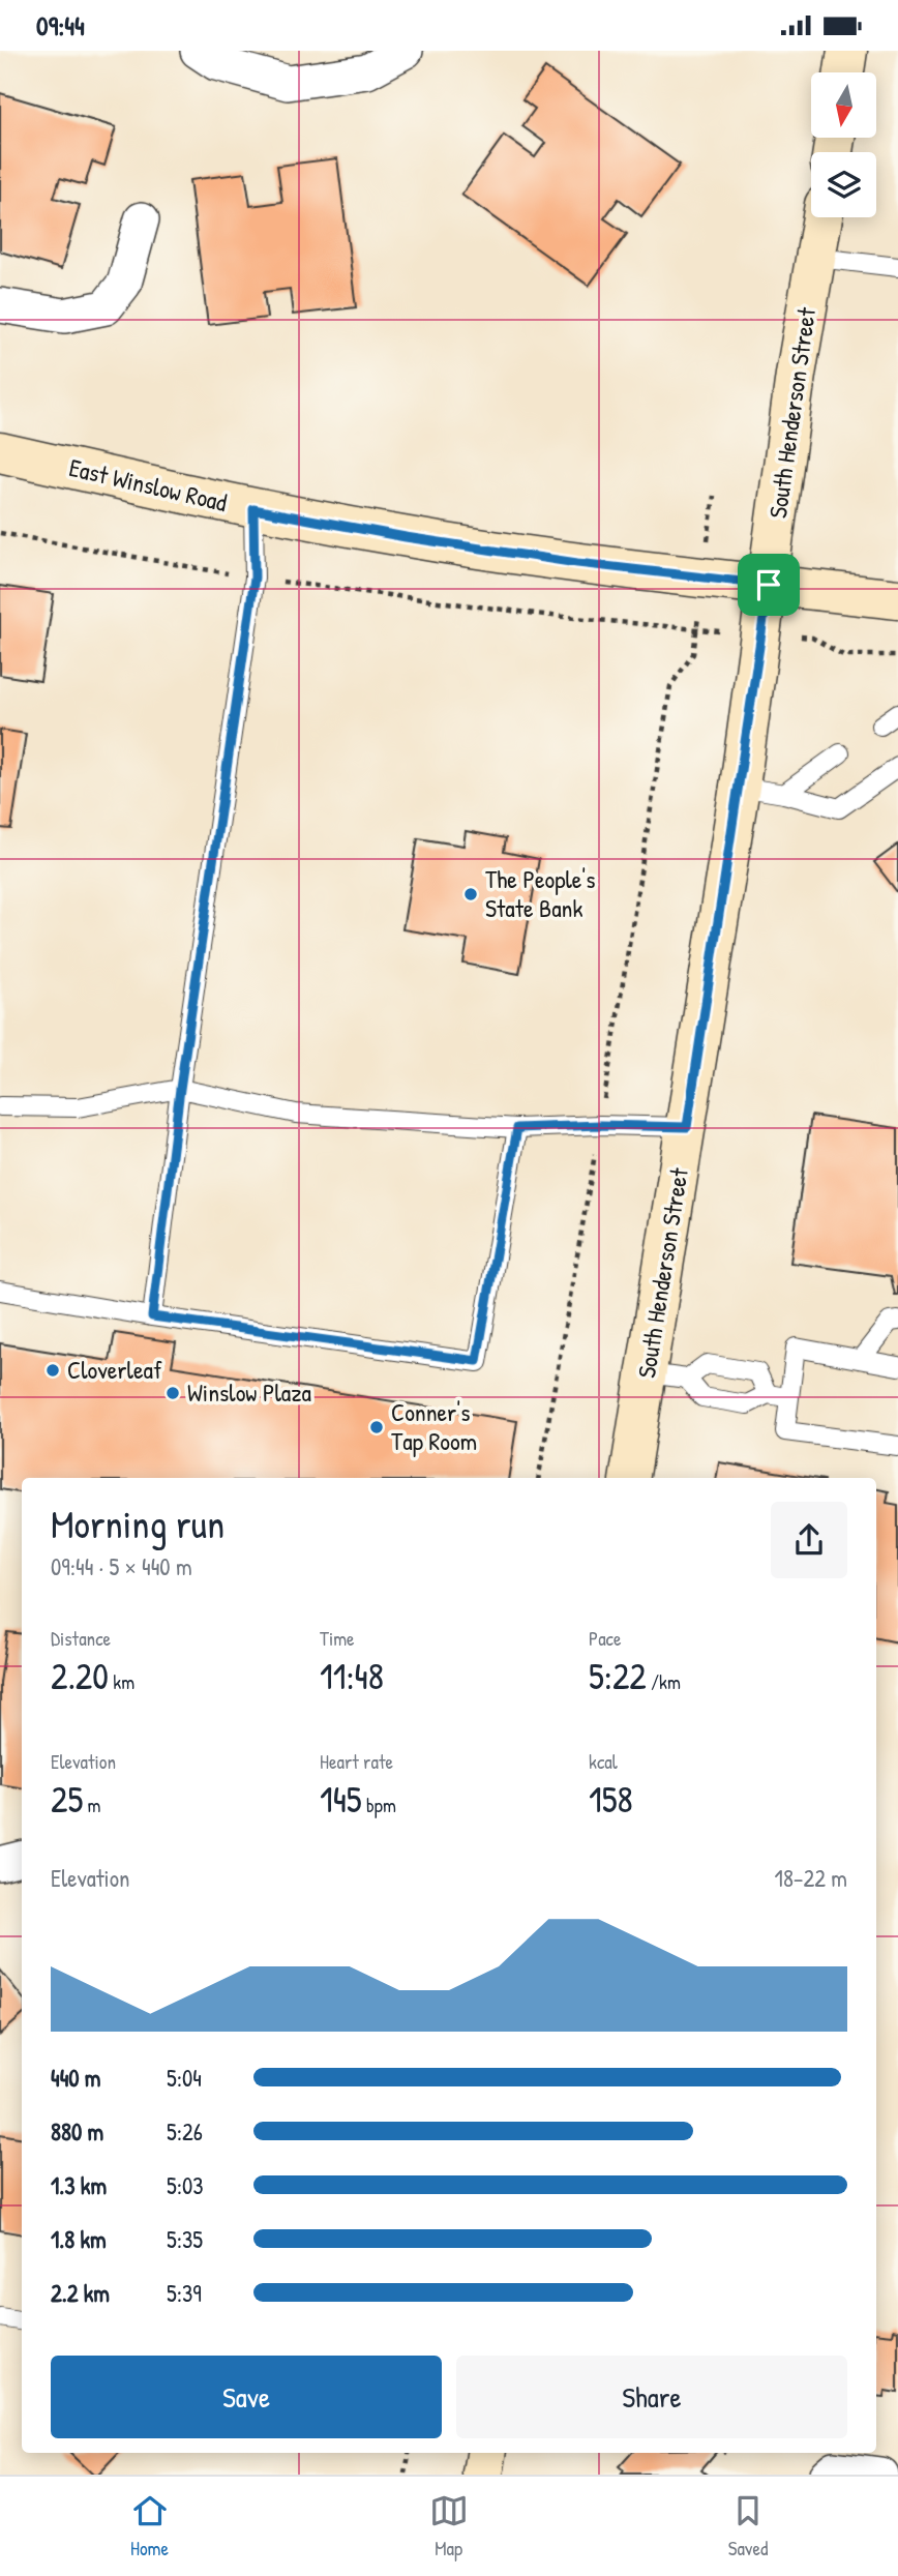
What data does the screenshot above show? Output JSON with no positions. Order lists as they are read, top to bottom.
{
  "streets": {
    "street": ["South Henderson Street", "East Winslow Road"]
  },
  "crossings": [
    ["South Henderson Street", "East Winslow Road"]
  ],
  "places": [
    "The People's State Bank",
    "Cloverleaf",
    "Winslow Plaza",
    "Conner's Tap Room"
  ],
  "north": "bottom",
  "page": {
    "status": "09:44",
    "heading": ["Morning run", "09:44 · 5 × 440 m"],
    "stats": [
      ["Distance", "2.20 km"],
      ["Time", "11:48"],
      ["Pace", "5:22 /km"],
      ["Elevation", "25 m"],
      ["Heart rate", "145 bpm"],
      ["kcal", "158"]
    ],
    "chart": ["Elevation", "18–22 m"],
    "list": [
      {
        "name": "440 m",
        "note": "5:04"
      },
      {
        "name": "880 m",
        "note": "5:26"
      },
      {
        "name": "1.3 km",
        "note": "5:03"
      },
      {
        "name": "1.8 km",
        "note": "5:35"
      },
      {
        "name": "2.2 km",
        "note": "5:39"
      }
    ],
    "buttons": ["Save", "Share"],
    "tabs": ["Home", "Map", "Saved"]
  }
}
